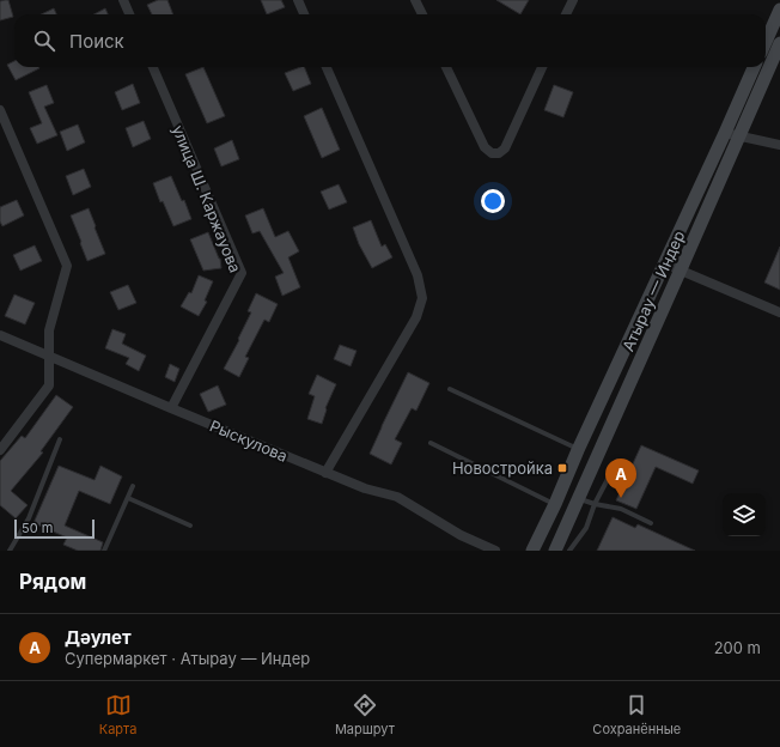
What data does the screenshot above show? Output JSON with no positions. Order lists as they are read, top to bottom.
{
  "streets": {
    "main road": ["Атырау — Индер"],
    "street": ["улица Ш. Каржауова", "Рыскулова"]
  },
  "crossings": [
    ["улица Ш. Каржауова", "Рыскулова"]
  ],
  "places": {
    "transit": ["Новостройка"]
  },
  "scale_bar": "50 m",
  "page": {
    "search": "Поиск",
    "pins": "A",
    "scale": "50 m",
    "heading": "Рядом",
    "list": [
      {
        "mark": "A",
        "name": "Дәулет",
        "note": "Супермаркет · Атырау — Индер",
        "value": "200 m"
      }
    ],
    "nav": ["Карта", "Маршрут", "Сохранённые"]
  }
}
